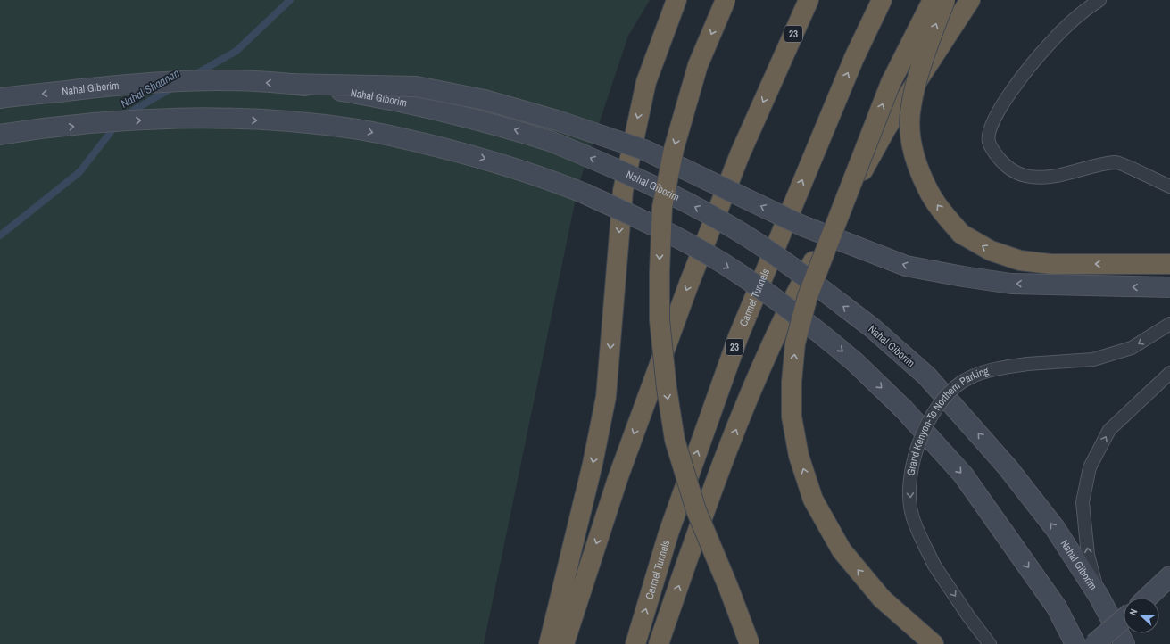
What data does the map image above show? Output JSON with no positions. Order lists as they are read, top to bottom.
{
  "streets": {
    "highway": ["23", "Carmel Tunnels"],
    "main road": ["Nahal Giborim"],
    "lane": ["Grand Kenyon-To Northern Parking"]
  },
  "water": ["Nahal Shaanan"],
  "north": "left"
}
